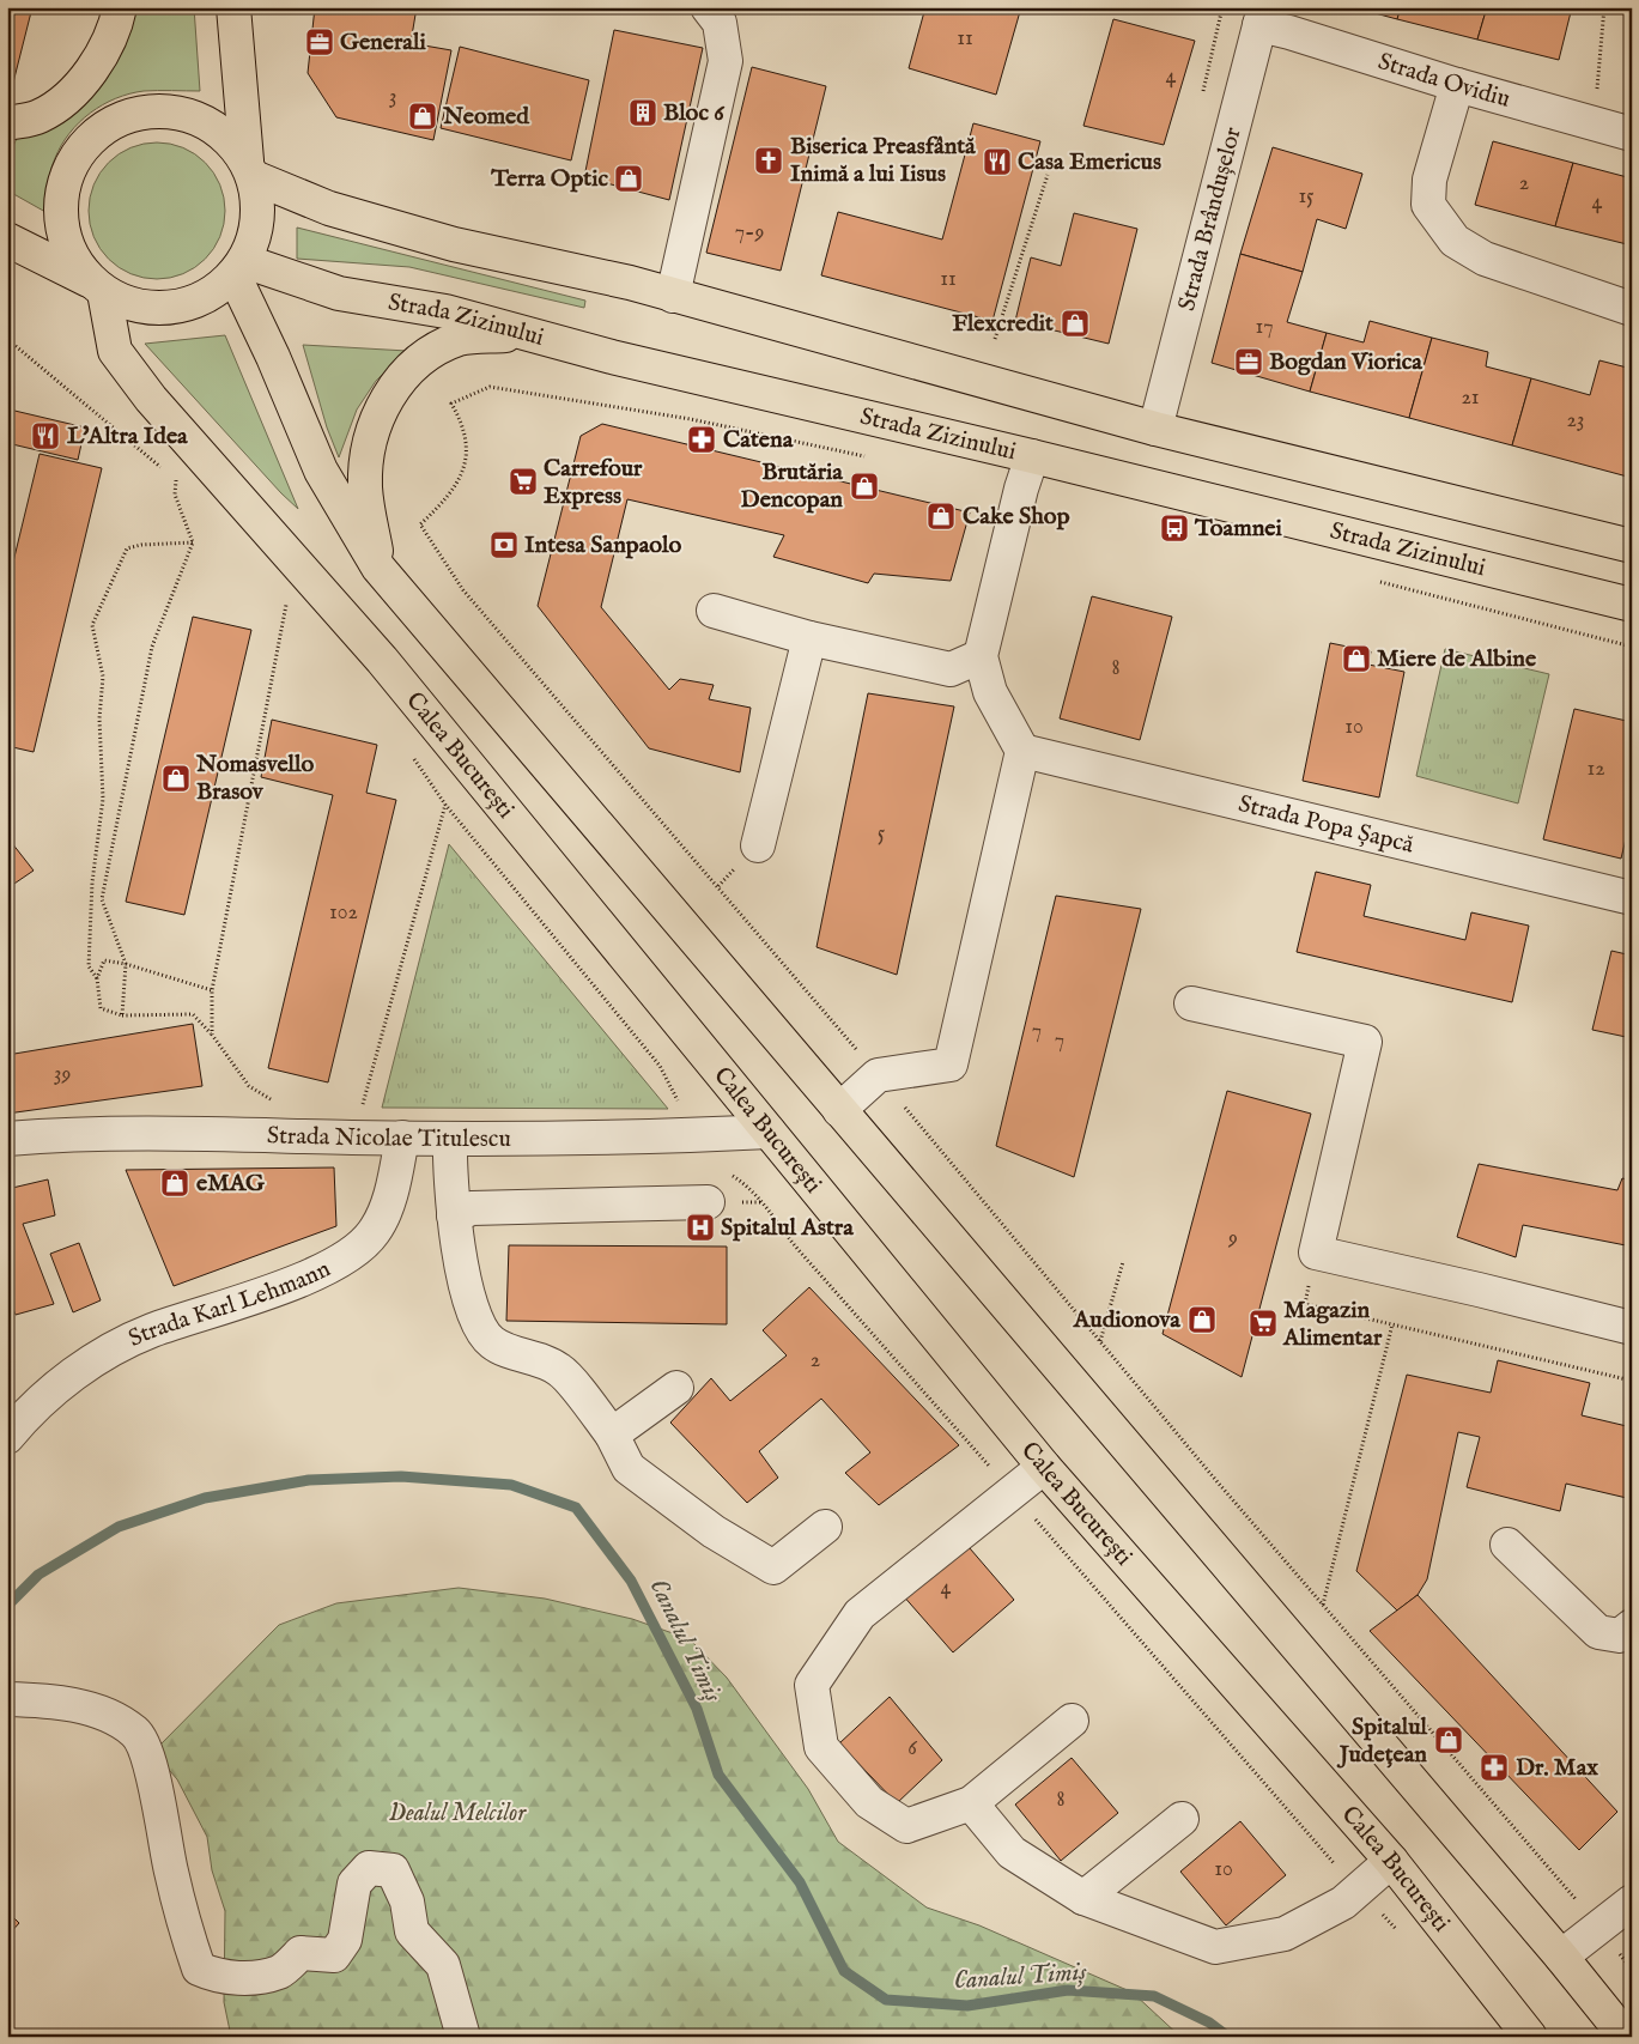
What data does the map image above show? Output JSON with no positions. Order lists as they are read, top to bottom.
{
  "streets": {
    "main road": ["Strada Zizinului", "Calea București"],
    "street": [
      "Strada Ovidiu",
      "Strada Brândușelor",
      "Strada Popa Șapcă",
      "Strada Nicolae Titulescu",
      "Strada Karl Lehmann"
    ]
  },
  "crossings": [
    ["Strada Ovidiu", "Strada Brândușelor"],
    ["Strada Zizinului", "Calea București"],
    ["Calea București", "Strada Nicolae Titulescu"],
    ["Strada Nicolae Titulescu", "Strada Karl Lehmann"]
  ],
  "water": ["Canalul Timiș"],
  "parks": ["Dealul Melcilor"],
  "places": {
    "office": ["Generali", "Bogdan Viorica"],
    "building": ["Bloc 6"],
    "shop": [
      "Neomed",
      "Terra Optic",
      "Flexcredit",
      "Brutăria Dencopan",
      "Cake Shop",
      "Miere de Albine",
      "Nomasvello Brasov",
      "eMAG",
      "Audionova",
      "Spitalul Județean"
    ],
    "church": ["Biserica Preasfântă Inimă a lui Iisus"],
    "restaurant": ["Casa Emericus", "L'Altra Idea"],
    "pharmacy": ["Catena", "Dr. Max"],
    "supermarket": ["Carrefour Express", "Magazin Alimentar"],
    "bus stop": ["Toamnei"],
    "bank": ["Intesa Sanpaolo"],
    "hospital": ["Spitalul Astra"]
  },
  "house_numbers": [
    "11",
    "4",
    "3",
    "2",
    "15",
    "4",
    "7-9",
    "11",
    "17",
    "21",
    "23",
    "8",
    "10",
    "12",
    "5",
    "102",
    "7",
    "7",
    "39",
    "9",
    "2",
    "4",
    "6",
    "8",
    "10"
  ]
}
